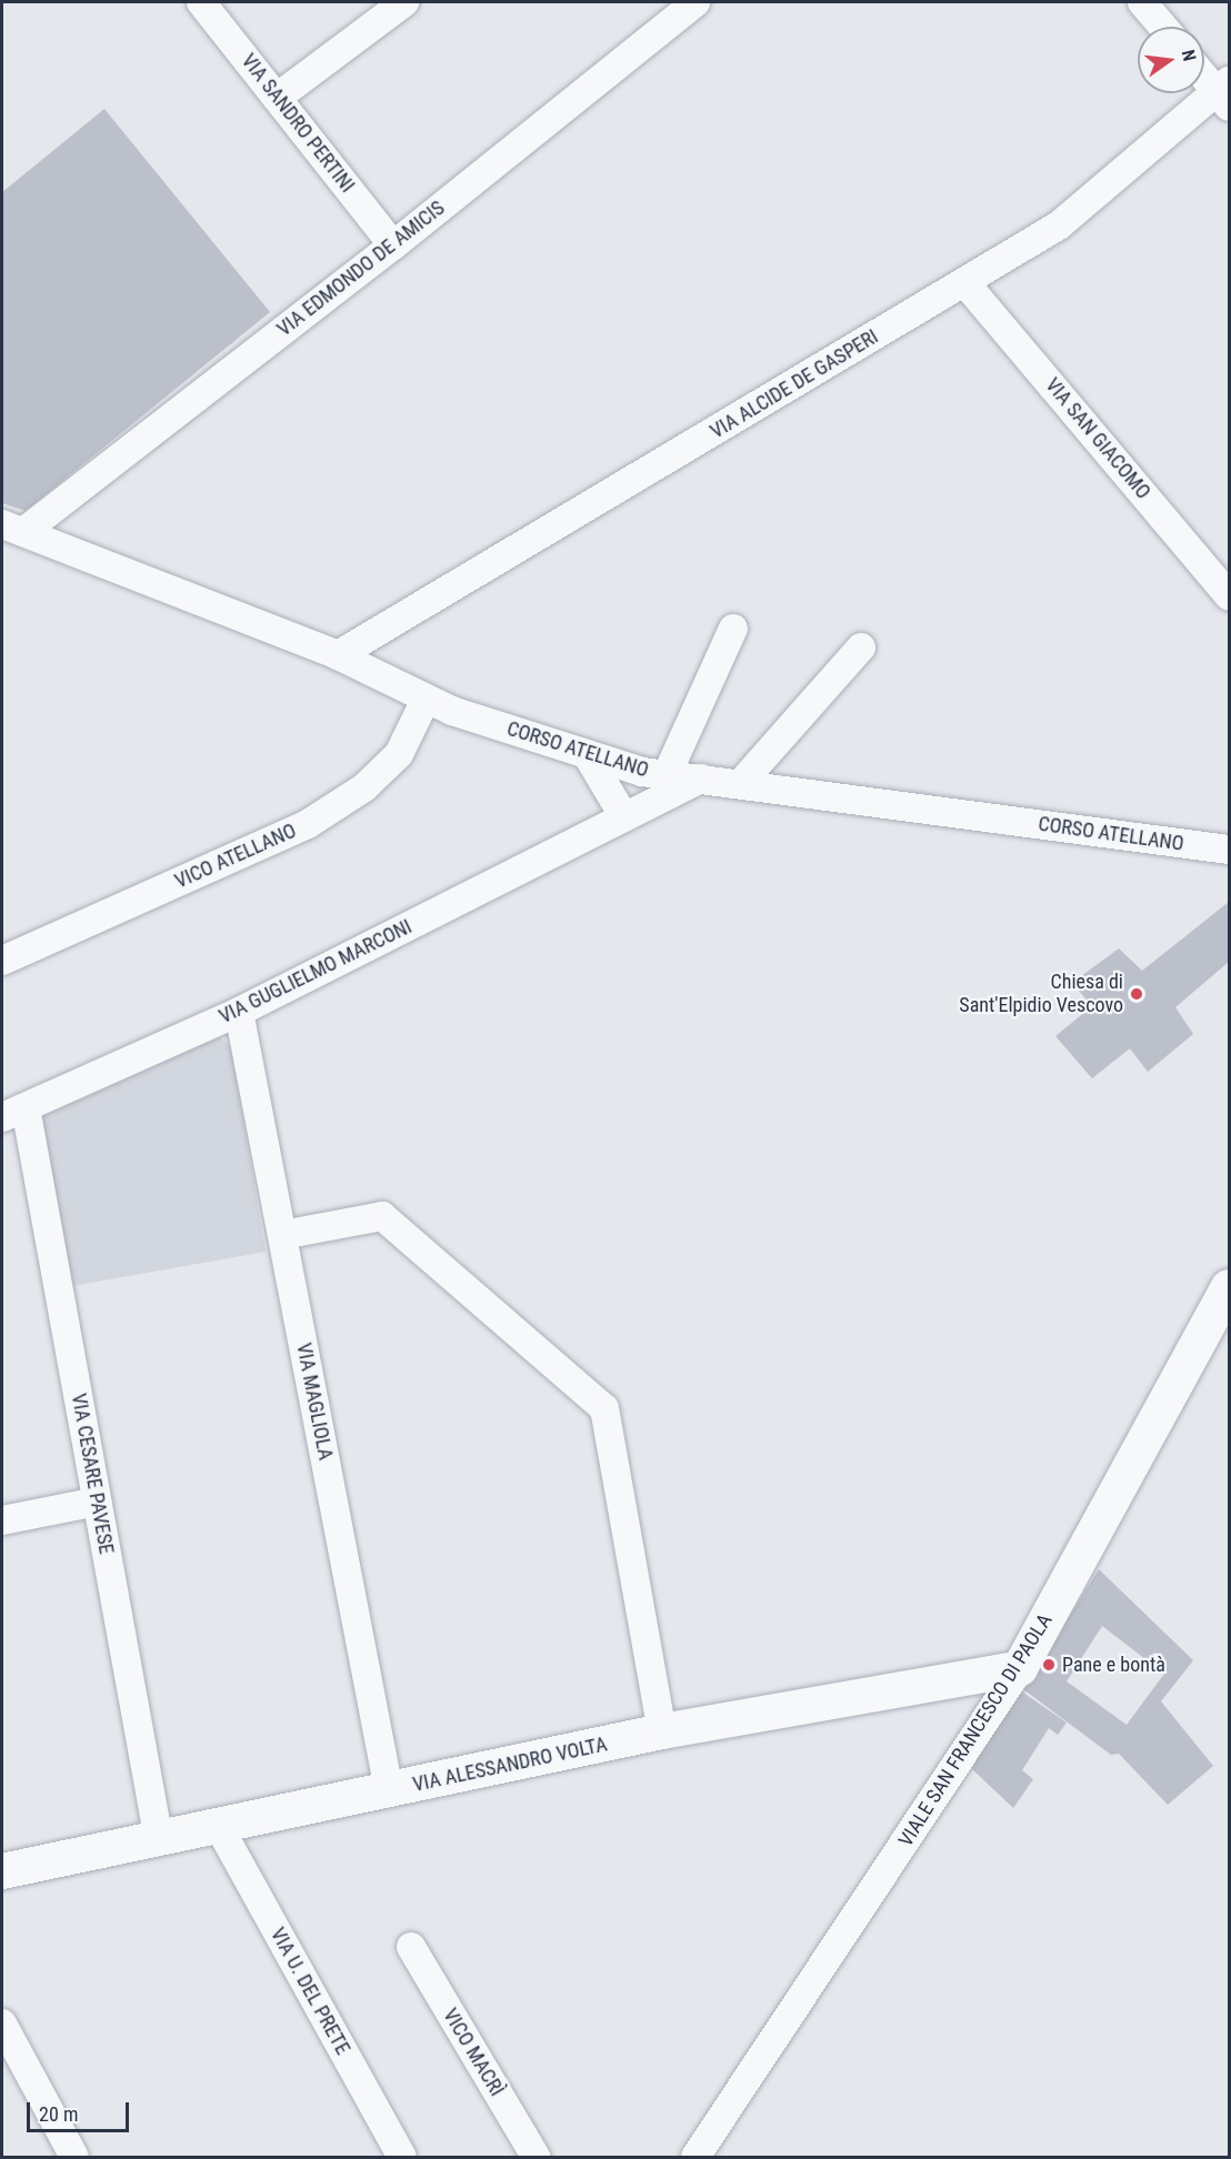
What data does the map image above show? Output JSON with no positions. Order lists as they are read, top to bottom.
{
  "streets": {
    "street": [
      "VIA SANDRO PERTINI",
      "VIA EDMONDO DE AMICIS",
      "VIA ALCIDE DE GASPERI",
      "VIA SAN GIACOMO",
      "CORSO ATELLANO",
      "VICO ATELLANO",
      "VIA GUGLIELMO MARCONI",
      "VIA MAGLIOLA",
      "VIA CESARE PAVESE",
      "VIALE SAN FRANCESCO DI PAOLA",
      "VIA ALESSANDRO VOLTA",
      "VIA U. DEL PRETE",
      "VICO MACRÌ"
    ]
  },
  "crossings": [
    ["VIA SANDRO PERTINI", "VIA EDMONDO DE AMICIS"],
    ["VIA EDMONDO DE AMICIS", "CORSO ATELLANO"],
    ["VIA ALCIDE DE GASPERI", "VIA SAN GIACOMO"],
    ["VIA ALCIDE DE GASPERI", "CORSO ATELLANO"],
    ["CORSO ATELLANO", "VICO ATELLANO"],
    ["CORSO ATELLANO", "VIA GUGLIELMO MARCONI"],
    ["VIA GUGLIELMO MARCONI", "VIA MAGLIOLA"],
    ["VIA GUGLIELMO MARCONI", "VIA CESARE PAVESE"],
    ["VIA MAGLIOLA", "VIA ALESSANDRO VOLTA"],
    ["VIA CESARE PAVESE", "VIA ALESSANDRO VOLTA"],
    ["VIALE SAN FRANCESCO DI PAOLA", "VIA ALESSANDRO VOLTA"],
    ["VIA ALESSANDRO VOLTA", "VIA U. DEL PRETE"]
  ],
  "places": ["Chiesa di Sant'Elpidio Vescovo", "Pane e bontà"],
  "scale_bar": "20 m",
  "north": "right"
}
